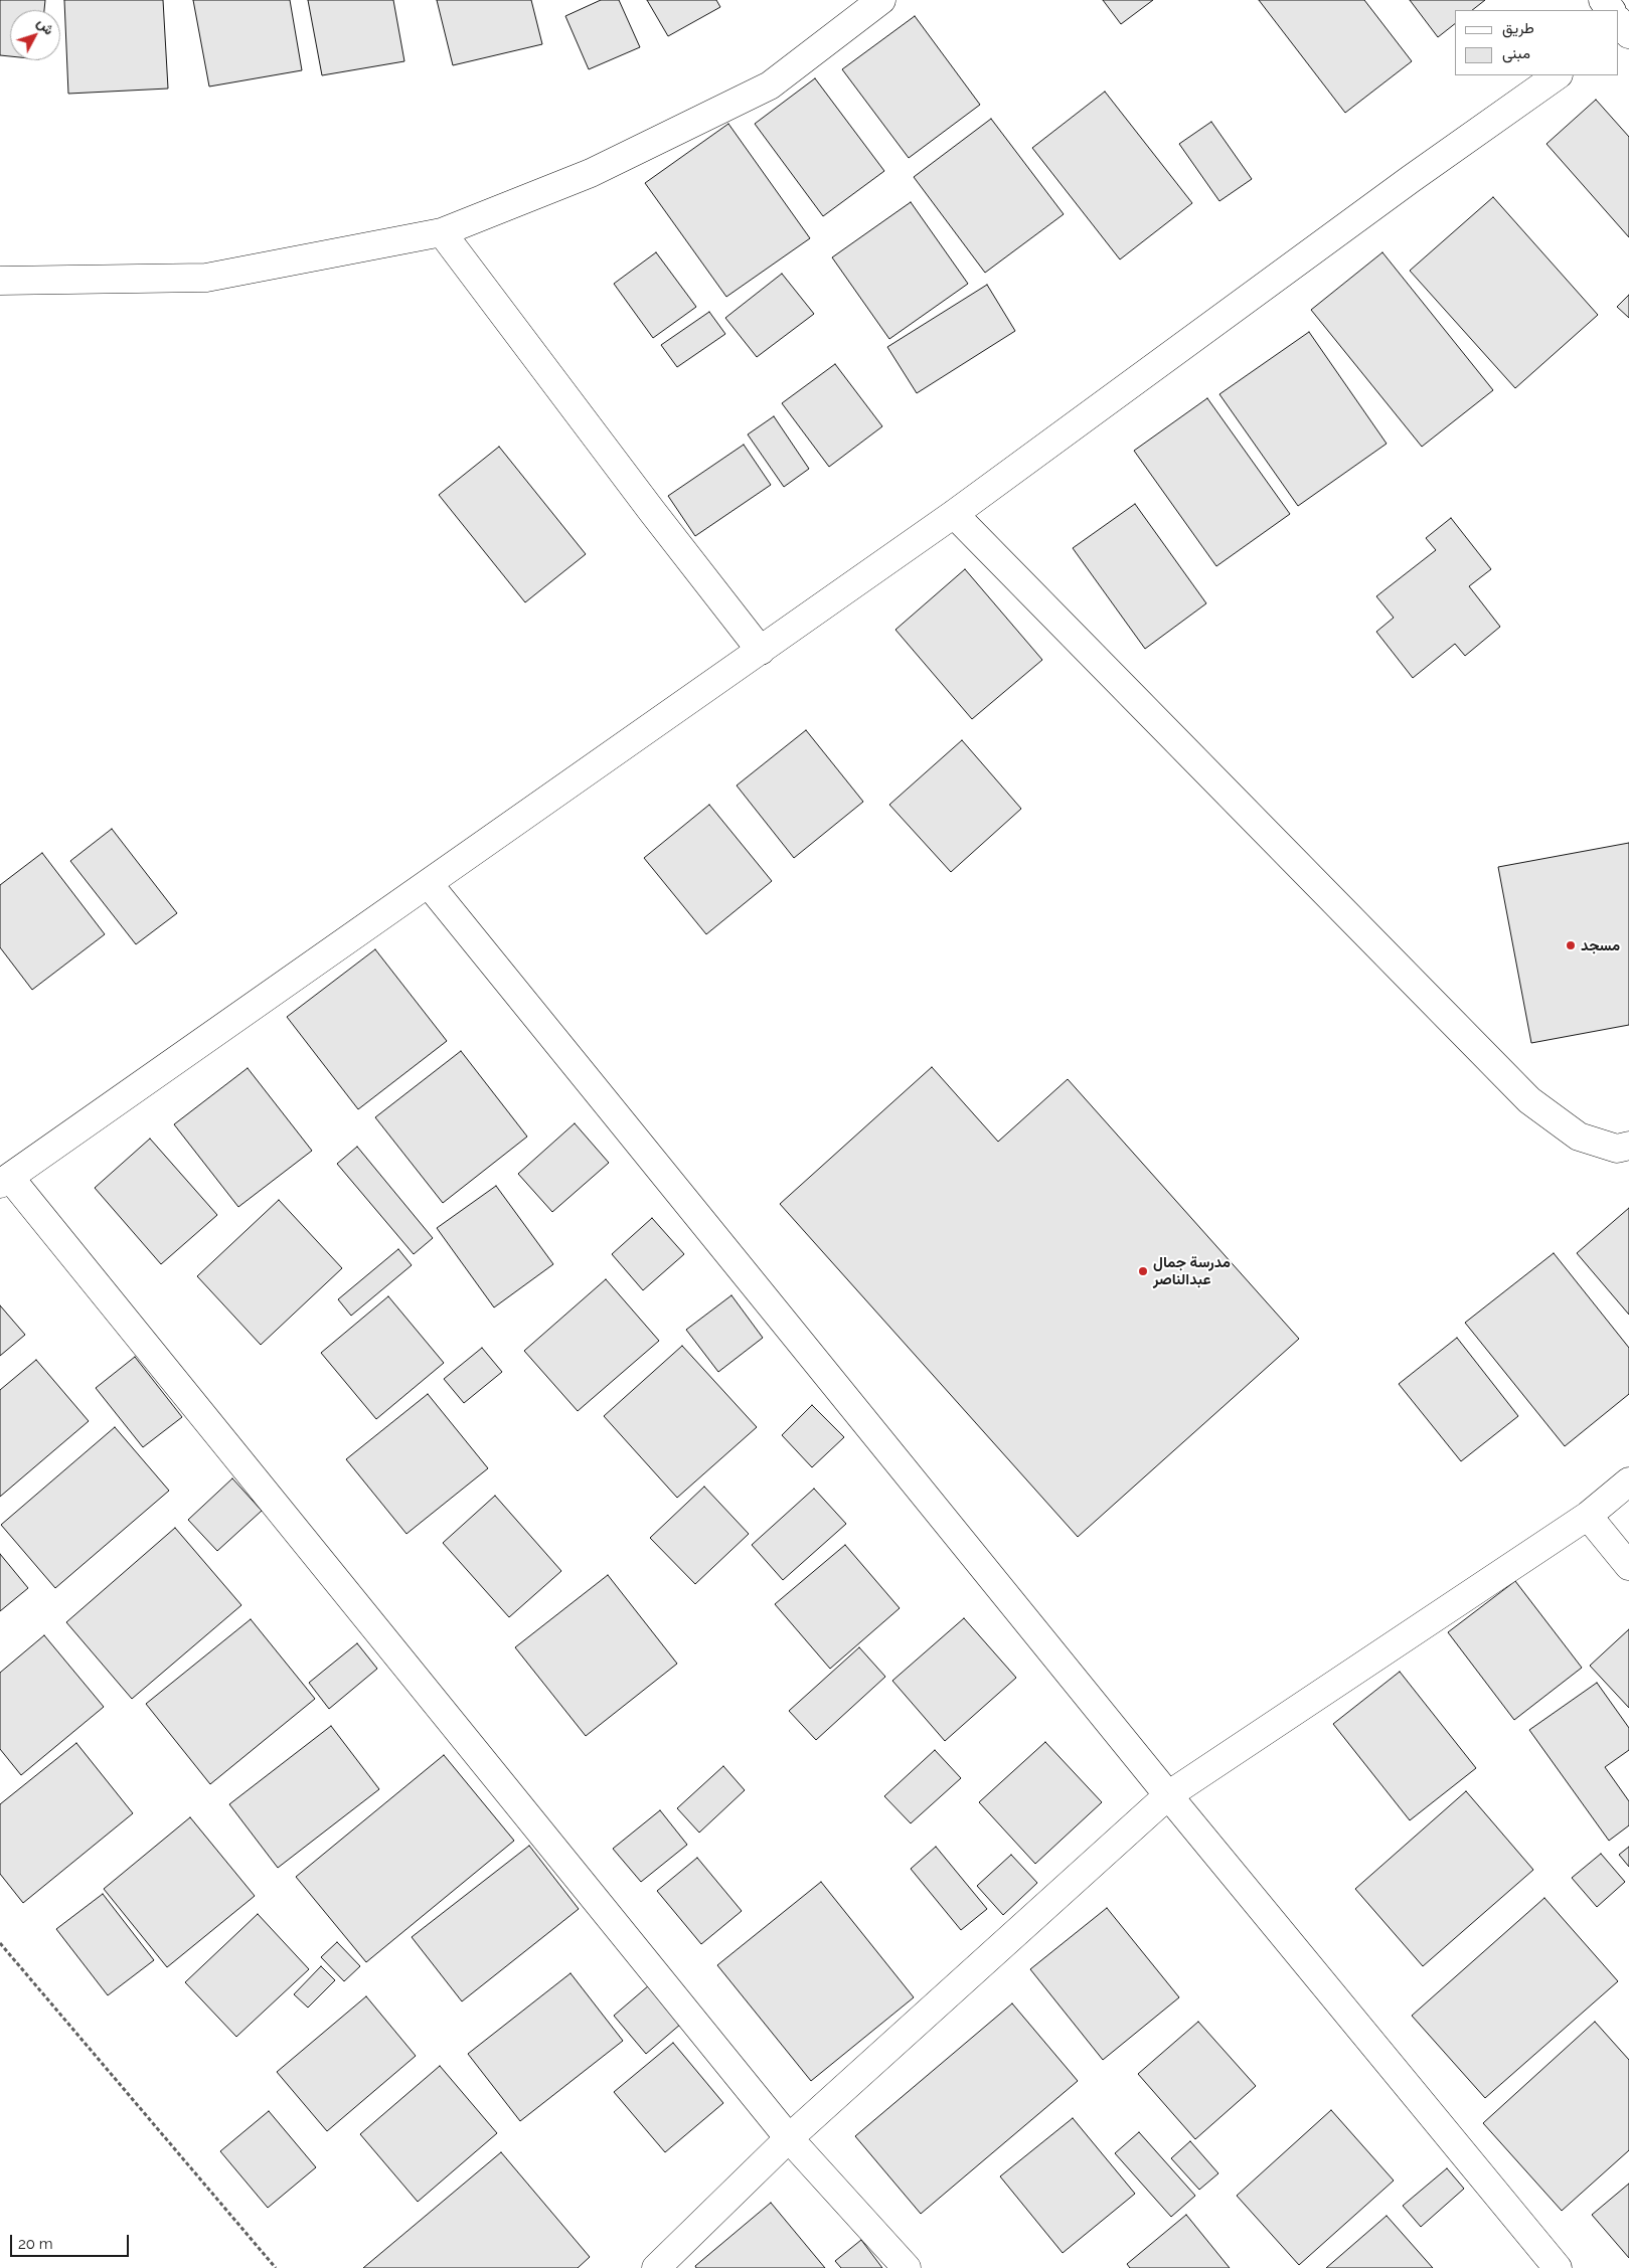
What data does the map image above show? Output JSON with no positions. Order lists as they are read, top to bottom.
{
  "places": ["مسجد", "مدرسة جمال عبدالناصر"],
  "legend": ["طريق", "مبنى"],
  "scale_bar": "20 m",
  "north": "top right"
}
